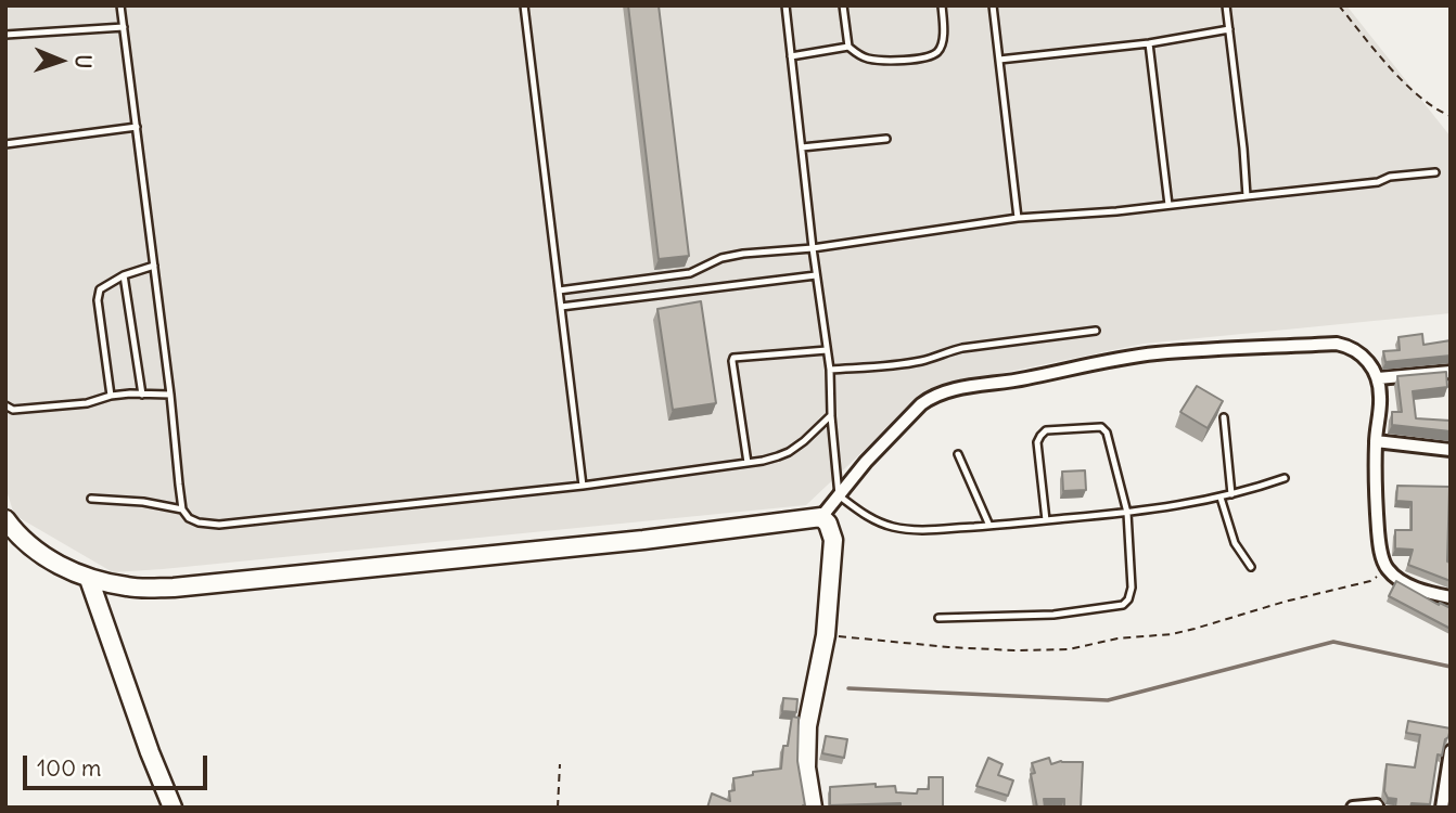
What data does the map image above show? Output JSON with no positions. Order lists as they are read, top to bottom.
{
  "scale_bar": "100 m",
  "north": "right"
}
